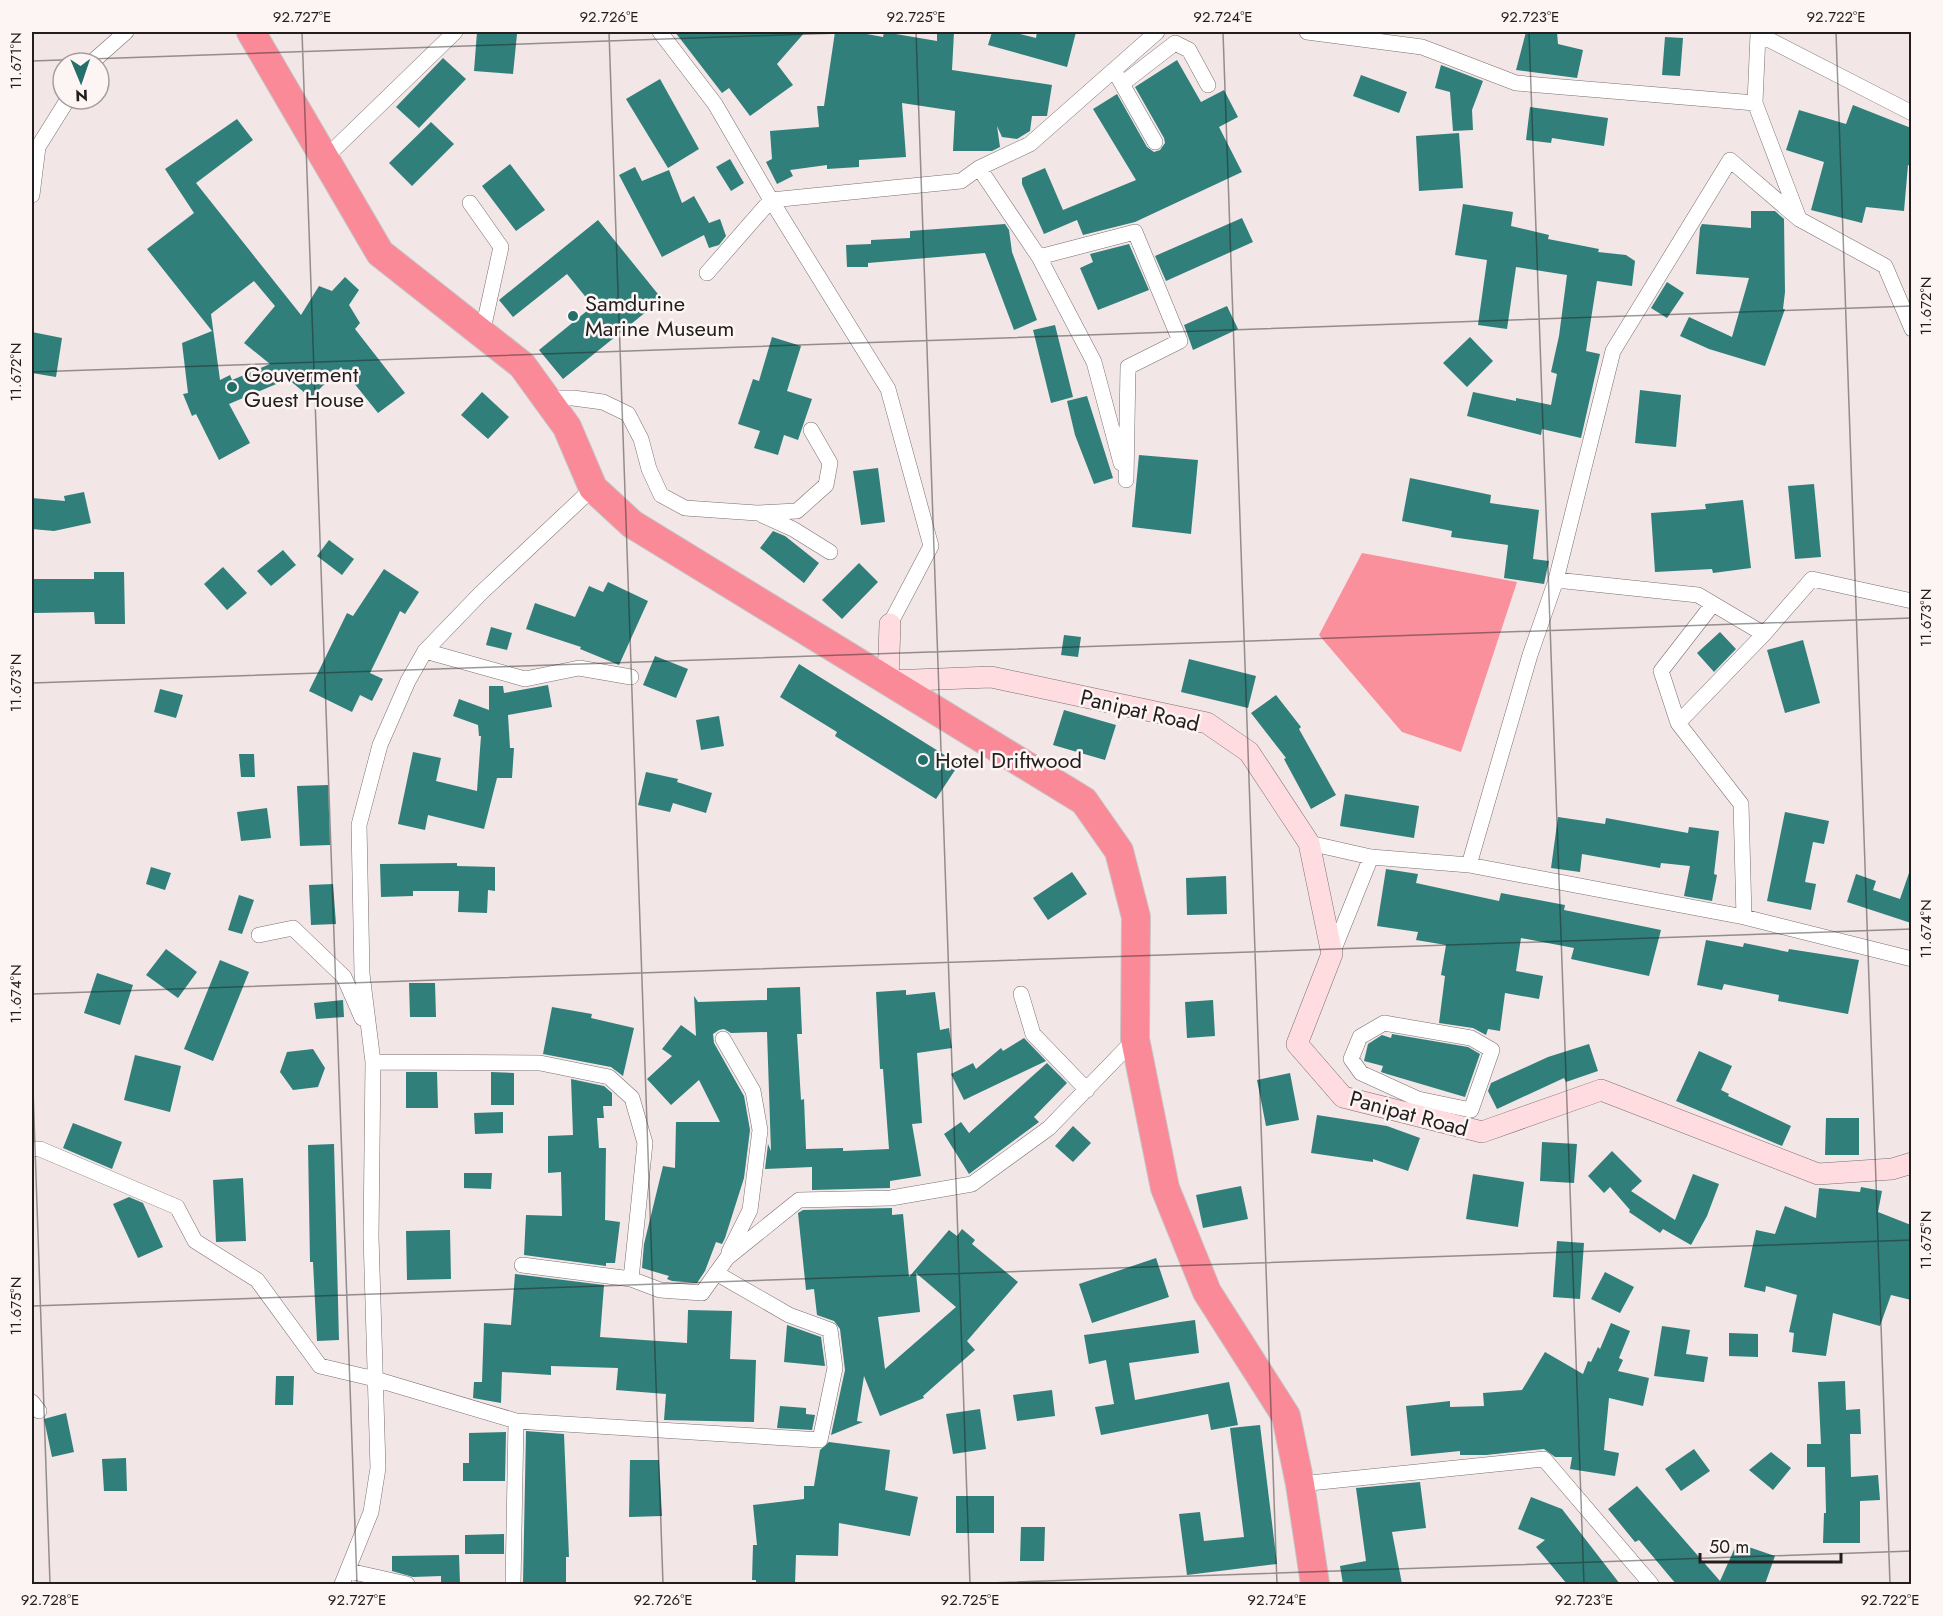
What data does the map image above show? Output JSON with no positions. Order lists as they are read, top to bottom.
{
  "streets": {
    "street": ["Panipat Road"]
  },
  "places": ["Samdurine Marine Museum", "Gouverment Guest House", "Hotel Driftwood"],
  "scale_bar": "50 m",
  "north": "bottom",
  "coordinates": [
    "92.727°E",
    "92.726°E",
    "92.725°E",
    "92.724°E",
    "92.723°E",
    "92.722°E",
    "11.671°N",
    "11.672°N",
    "11.673°N",
    "11.674°N",
    "11.675°N",
    "92.728°E"
  ]
}
